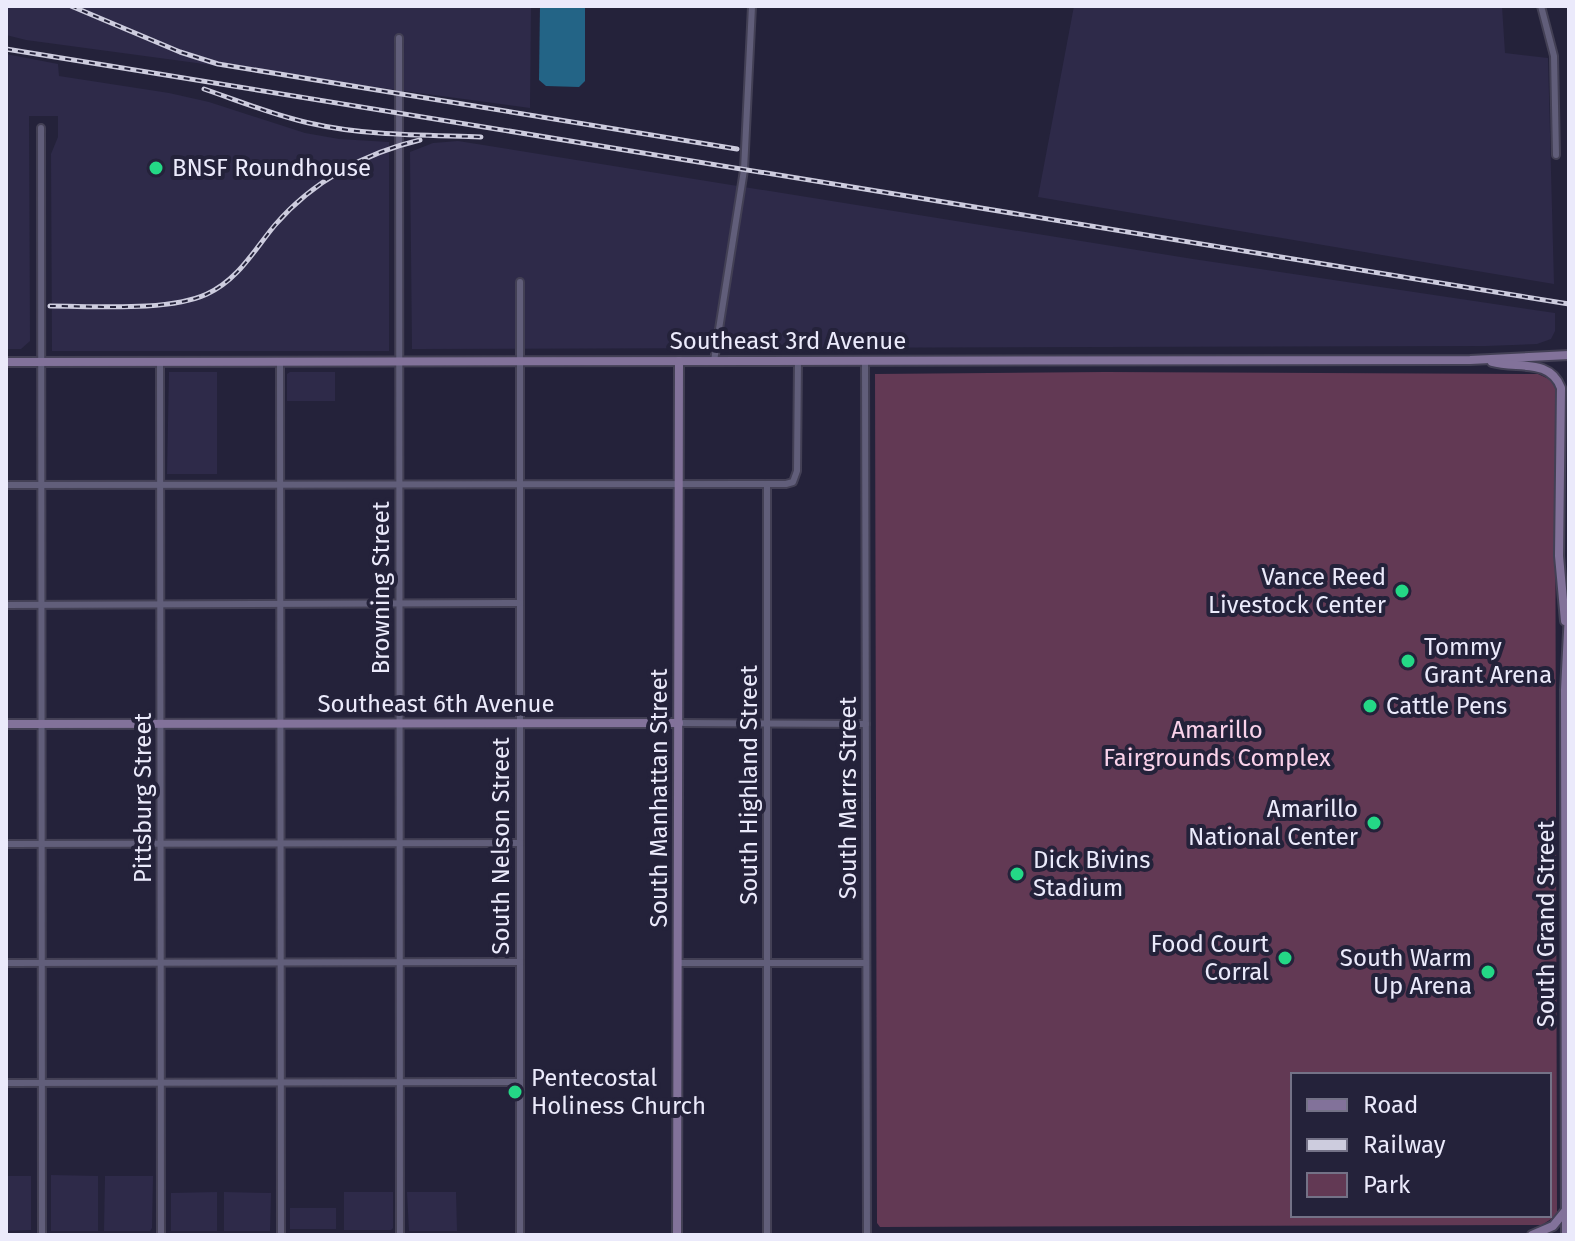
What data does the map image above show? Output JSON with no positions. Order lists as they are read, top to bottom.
{
  "streets": {
    "main road": [
      "Southeast 3rd Avenue",
      "Southeast 6th Avenue",
      "South Manhattan Street",
      "South Grand Street"
    ],
    "street": [
      "Browning Street",
      "South Highland Street",
      "Pittsburg Street",
      "South Marrs Street",
      "South Nelson Street"
    ]
  },
  "crossings": [
    ["Southeast 3rd Avenue", "Browning Street"],
    ["Southeast 3rd Avenue", "Pittsburg Street"],
    ["Southeast 3rd Avenue", "South Manhattan Street"],
    ["Southeast 3rd Avenue", "South Marrs Street"],
    ["Southeast 3rd Avenue", "South Nelson Street"],
    ["Browning Street", "Southeast 6th Avenue"],
    ["Southeast 6th Avenue", "South Highland Street"],
    ["Southeast 6th Avenue", "Pittsburg Street"],
    ["Southeast 6th Avenue", "South Manhattan Street"],
    ["Southeast 6th Avenue", "South Marrs Street"],
    ["Southeast 6th Avenue", "South Nelson Street"]
  ],
  "parks": ["Amarillo Fairgrounds Complex"],
  "places": [
    "BNSF Roundhouse",
    "Vance Reed Livestock Center",
    "Tommy Grant Arena",
    "Cattle Pens",
    "Amarillo National Center",
    "Dick Bivins Stadium",
    "Food Court Corral",
    "South Warm Up Arena",
    "Pentecostal Holiness Church"
  ],
  "legend": ["Road", "Railway", "Park"]
}
